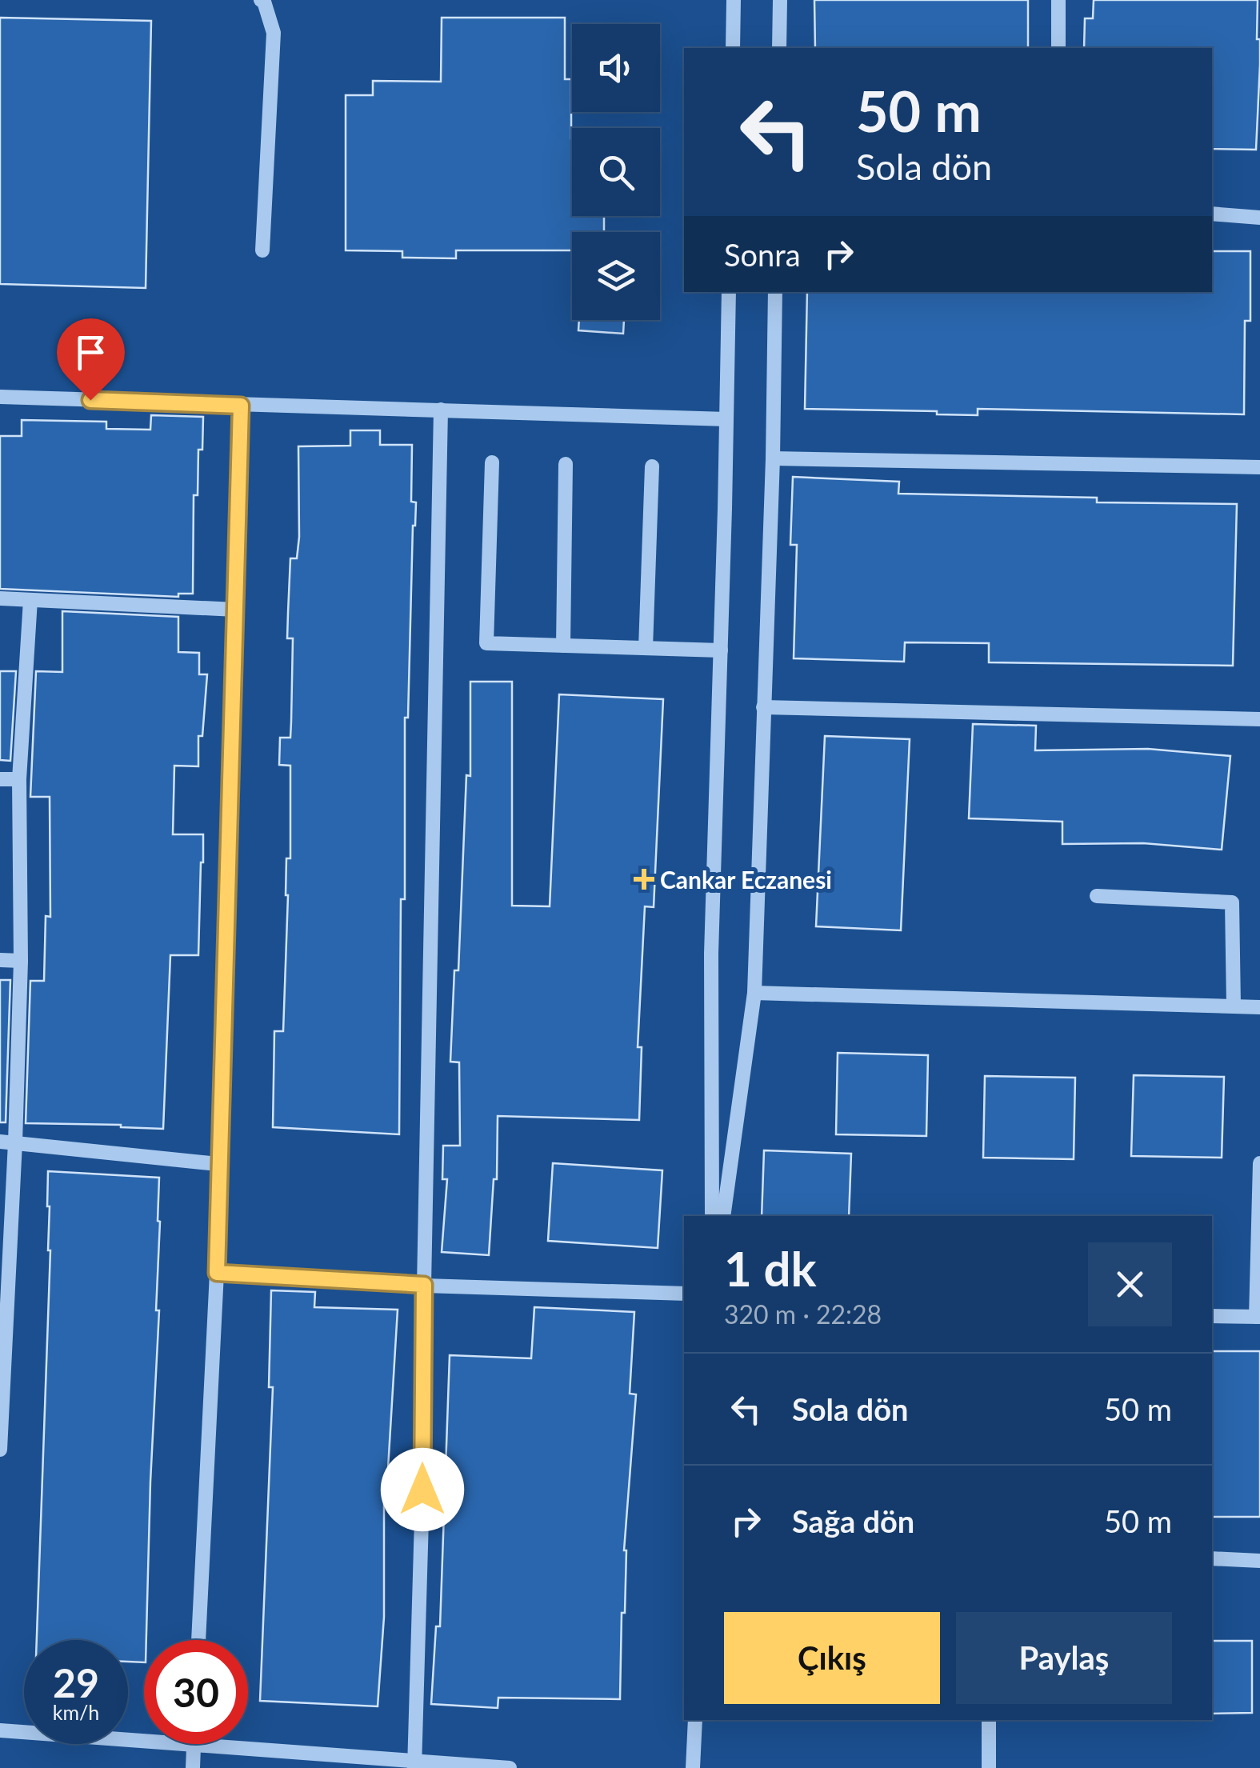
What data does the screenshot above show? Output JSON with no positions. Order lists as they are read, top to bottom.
{
  "places": {
    "health": ["Cankar Eczanesi"]
  },
  "page": {
    "turn": ["50 m", "Sola dön"],
    "then": "Sonra",
    "heading": ["1 dk", "320 m · 22:28"],
    "list": [
      {
        "name": "Sola dön",
        "value": "50 m"
      },
      {
        "name": "Sağa dön",
        "value": "50 m"
      }
    ],
    "buttons": ["Çıkış", "Paylaş"],
    "speed": "29 km/h",
    "limit": "30"
  }
}
